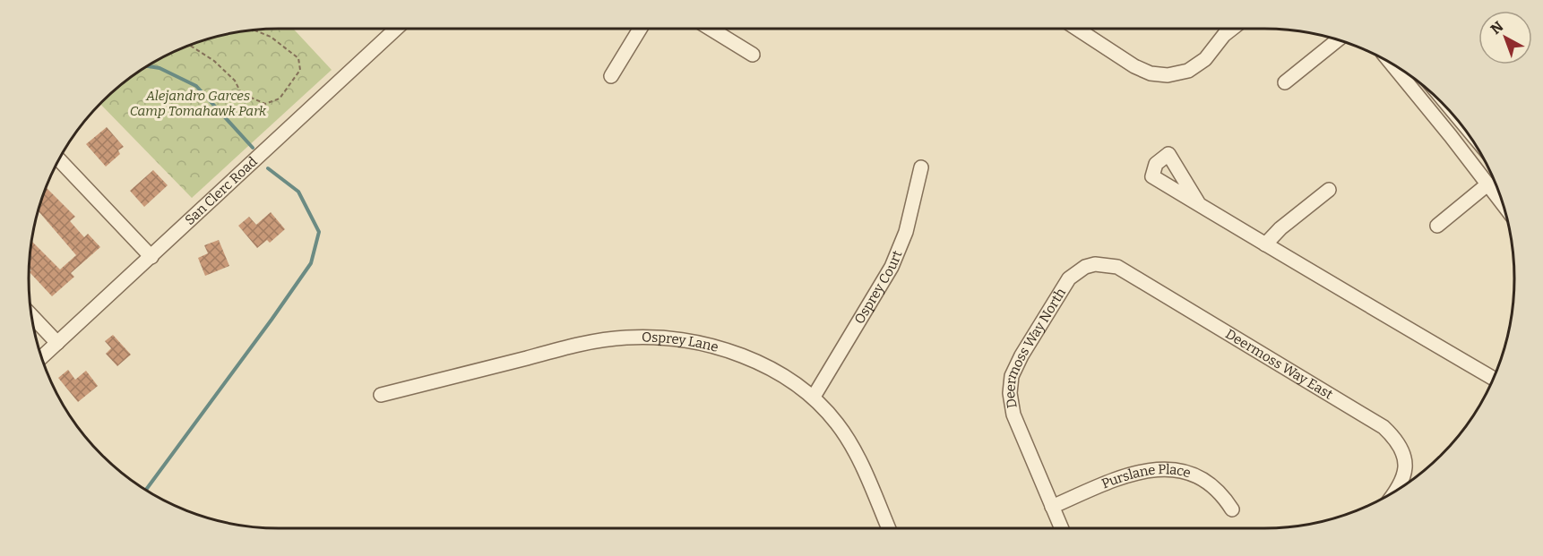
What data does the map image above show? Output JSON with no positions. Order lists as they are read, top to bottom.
{
  "streets": {
    "street": [
      "San Clerc Road",
      "Osprey Court",
      "Osprey Lane",
      "Deermoss Way North",
      "Deermoss Way East",
      "Purslane Place"
    ]
  },
  "crossings": [
    ["Osprey Court", "Osprey Lane"],
    ["Deermoss Way North", "Deermoss Way East"],
    ["Deermoss Way North", "Purslane Place"]
  ],
  "parks": ["Alejandro Garces Camp Tomahawk Park"],
  "north": "top left"
}
